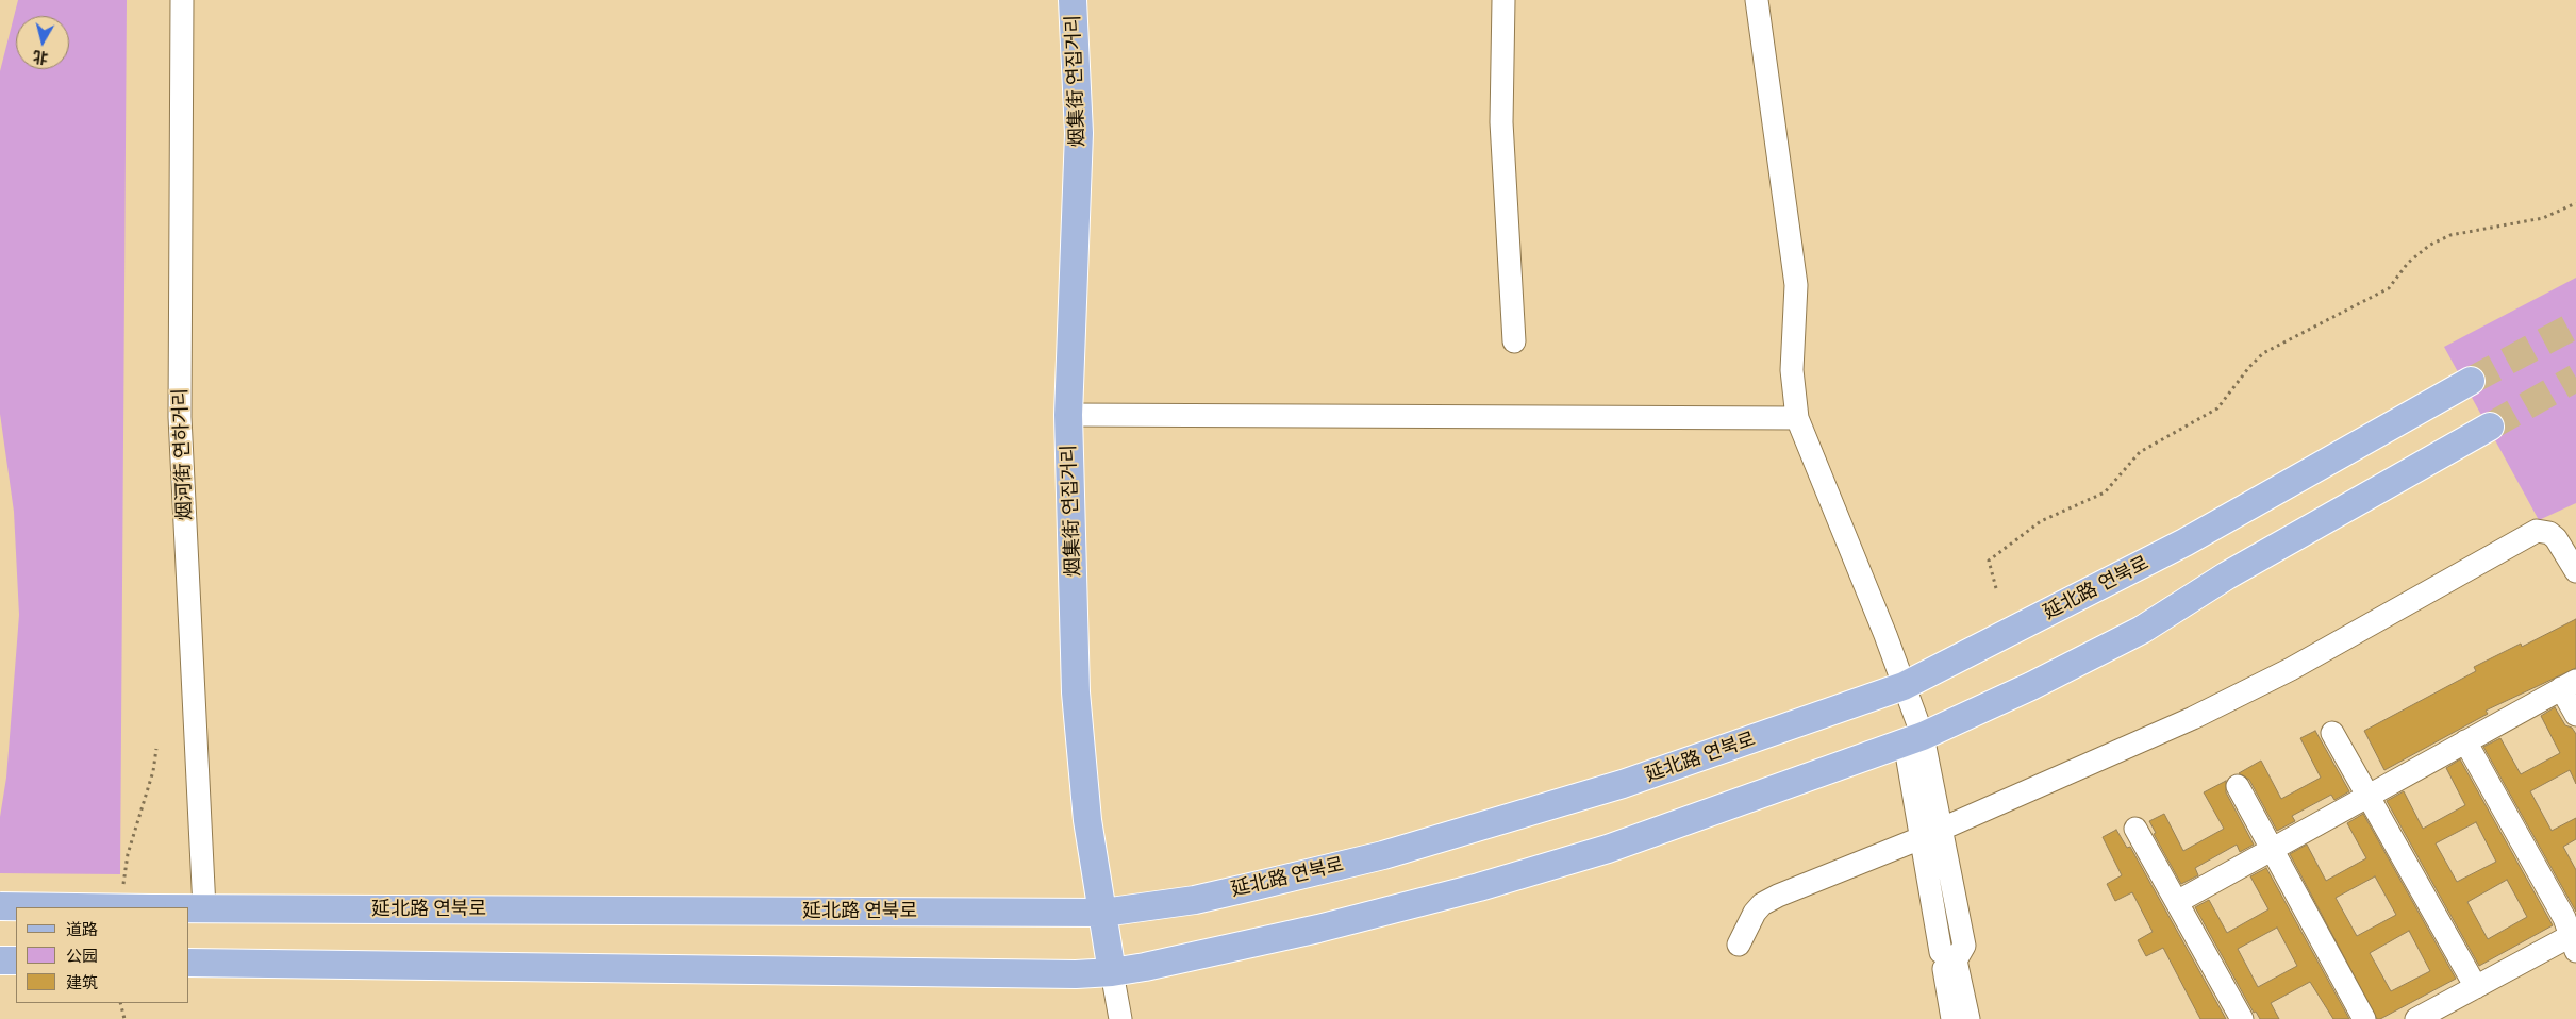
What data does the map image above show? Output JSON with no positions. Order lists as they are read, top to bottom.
{
  "streets": {
    "main road": ["烟集街 연집거리", "延北路 연북로"],
    "street": ["烟河街 연하거리"]
  },
  "crossings": [
    ["烟集街 연집거리", "延北路 연북로"],
    ["烟河街 연하거리", "延北路 연북로"]
  ],
  "legend": ["道路", "公园", "建筑"],
  "north": "bottom"
}
